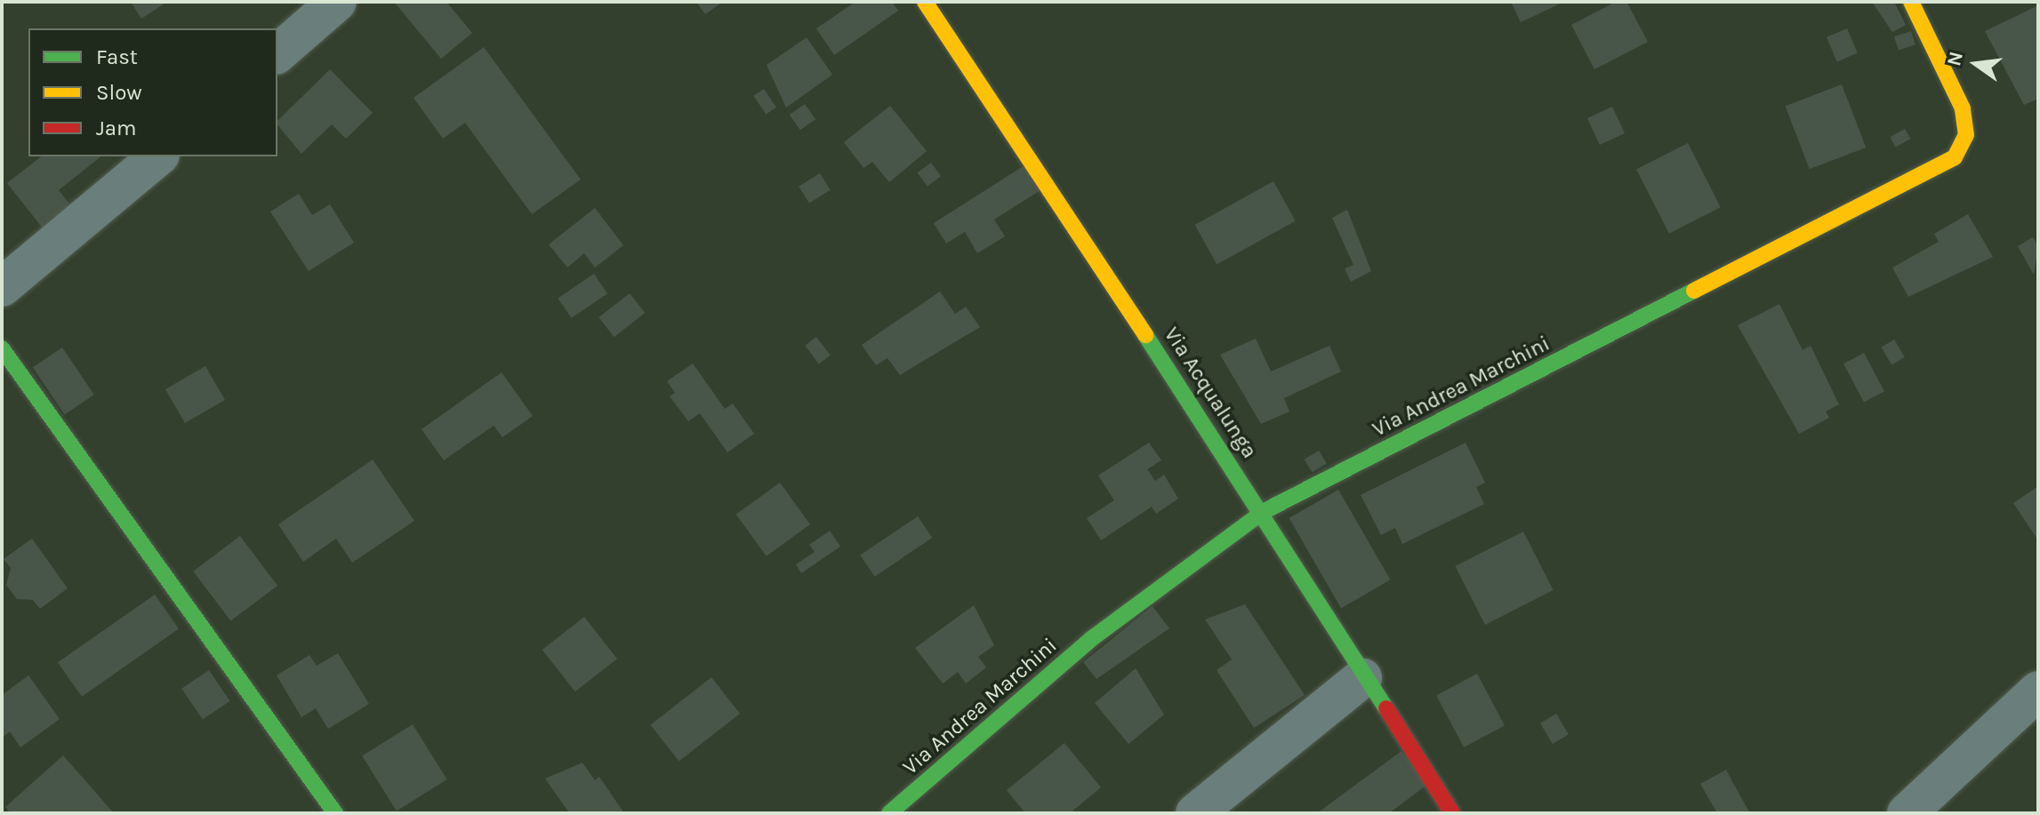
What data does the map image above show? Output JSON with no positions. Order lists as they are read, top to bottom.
{
  "streets": {
    "street": ["Via Andrea Marchini", "Via Acqualunga"]
  },
  "crossings": [
    ["Via Andrea Marchini", "Via Acqualunga"]
  ],
  "legend": ["Fast", "Slow", "Jam"],
  "north": "left"
}
